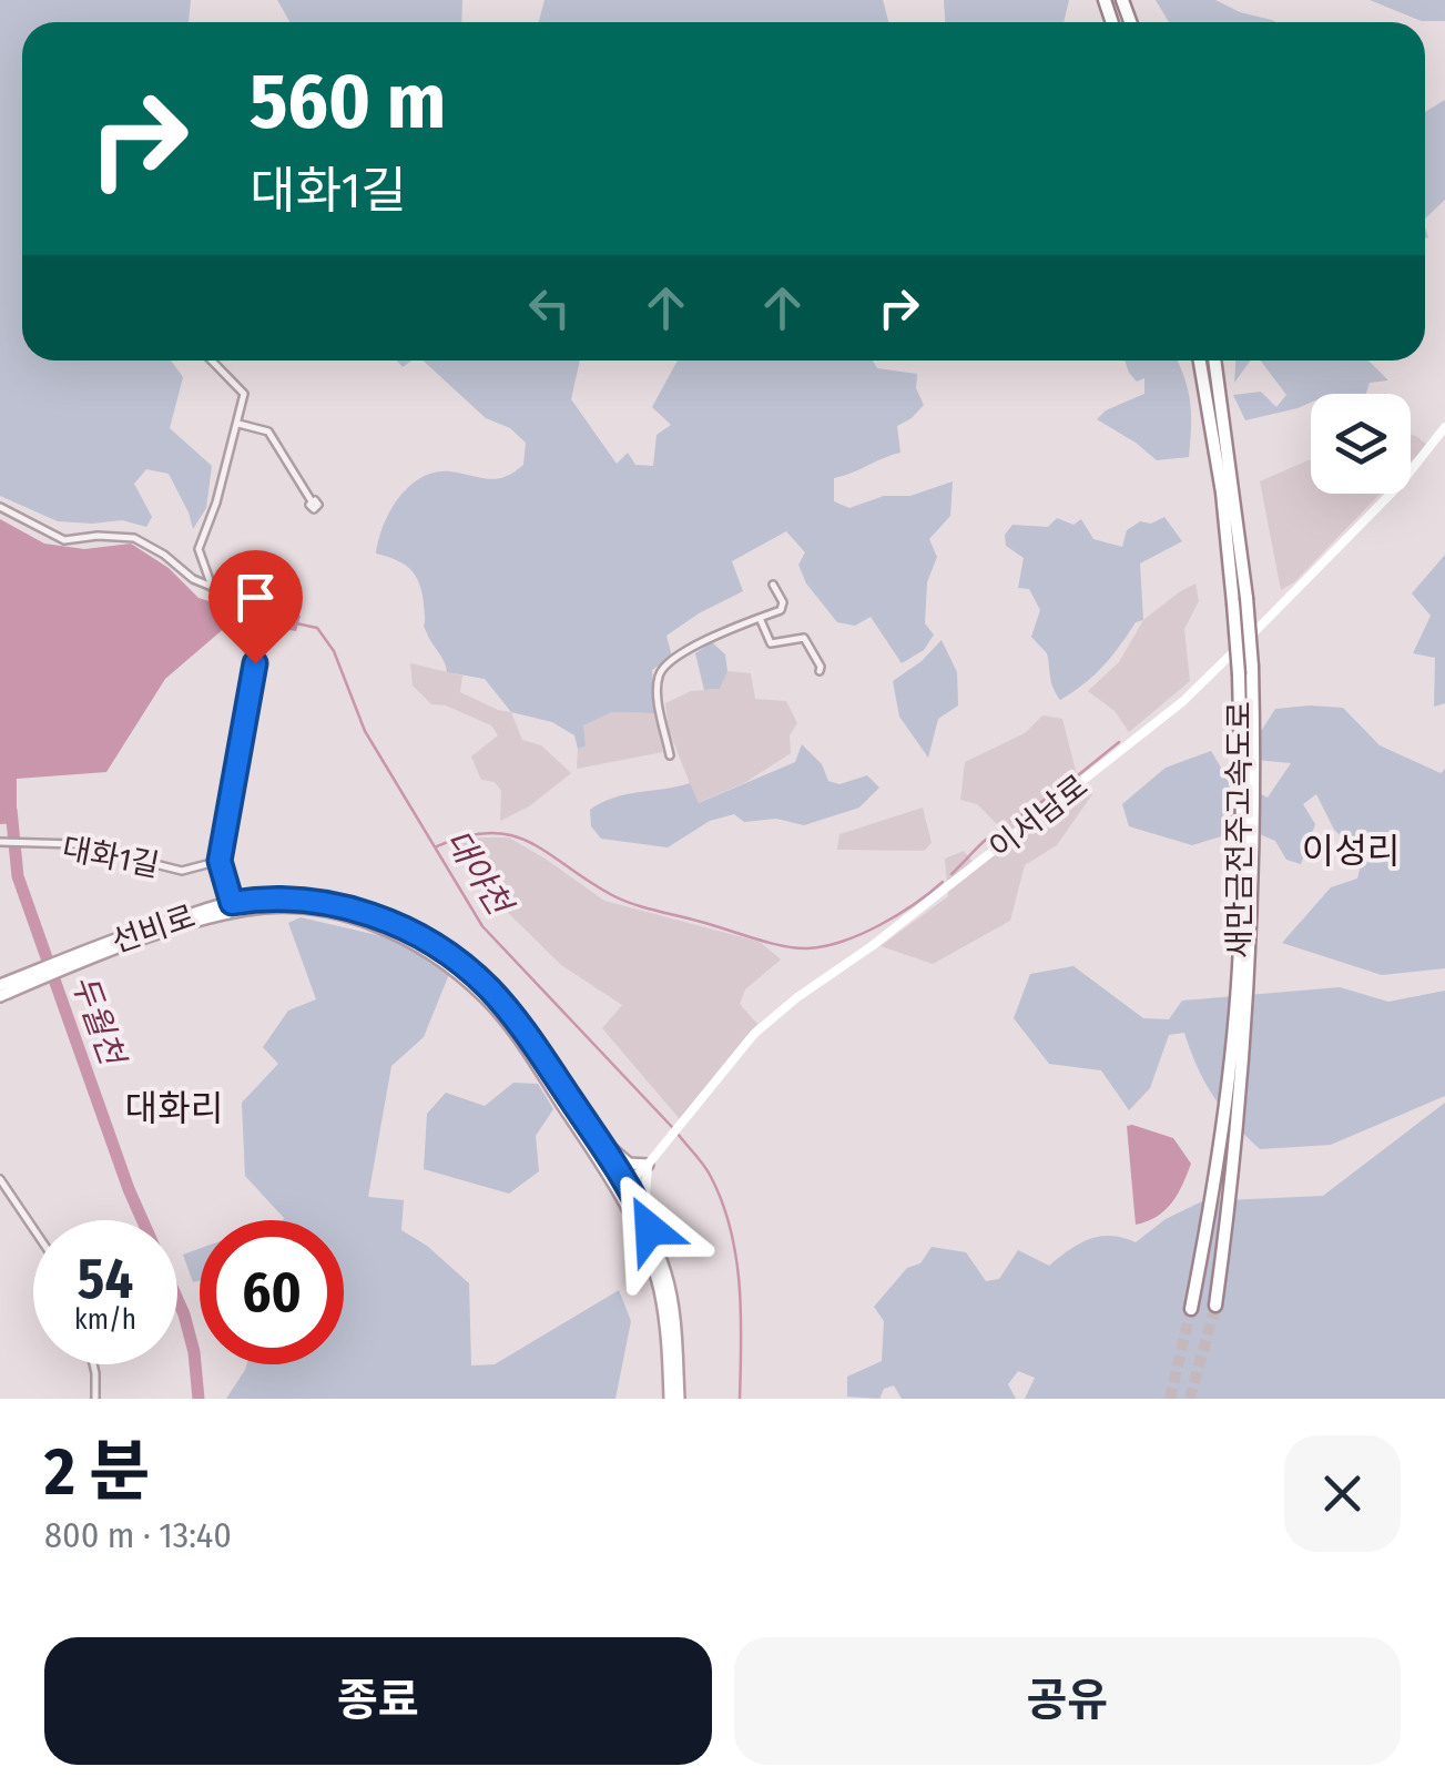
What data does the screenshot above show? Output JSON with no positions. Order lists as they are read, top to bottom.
{
  "streets": {
    "highway": ["새만금전주고속도로"],
    "main road": ["이서남로", "선비로"],
    "street": ["대화1길"]
  },
  "crossings": [
    ["이서남로", "선비로"]
  ],
  "districts": ["이성리", "대화리"],
  "water": ["대야천", "두월천"],
  "page": {
    "turn": ["560 m", "대화1길"],
    "speed": "54 km/h",
    "limit": "60",
    "heading": ["2 분", "800 m · 13:40"],
    "buttons": ["종료", "공유"]
  }
}
